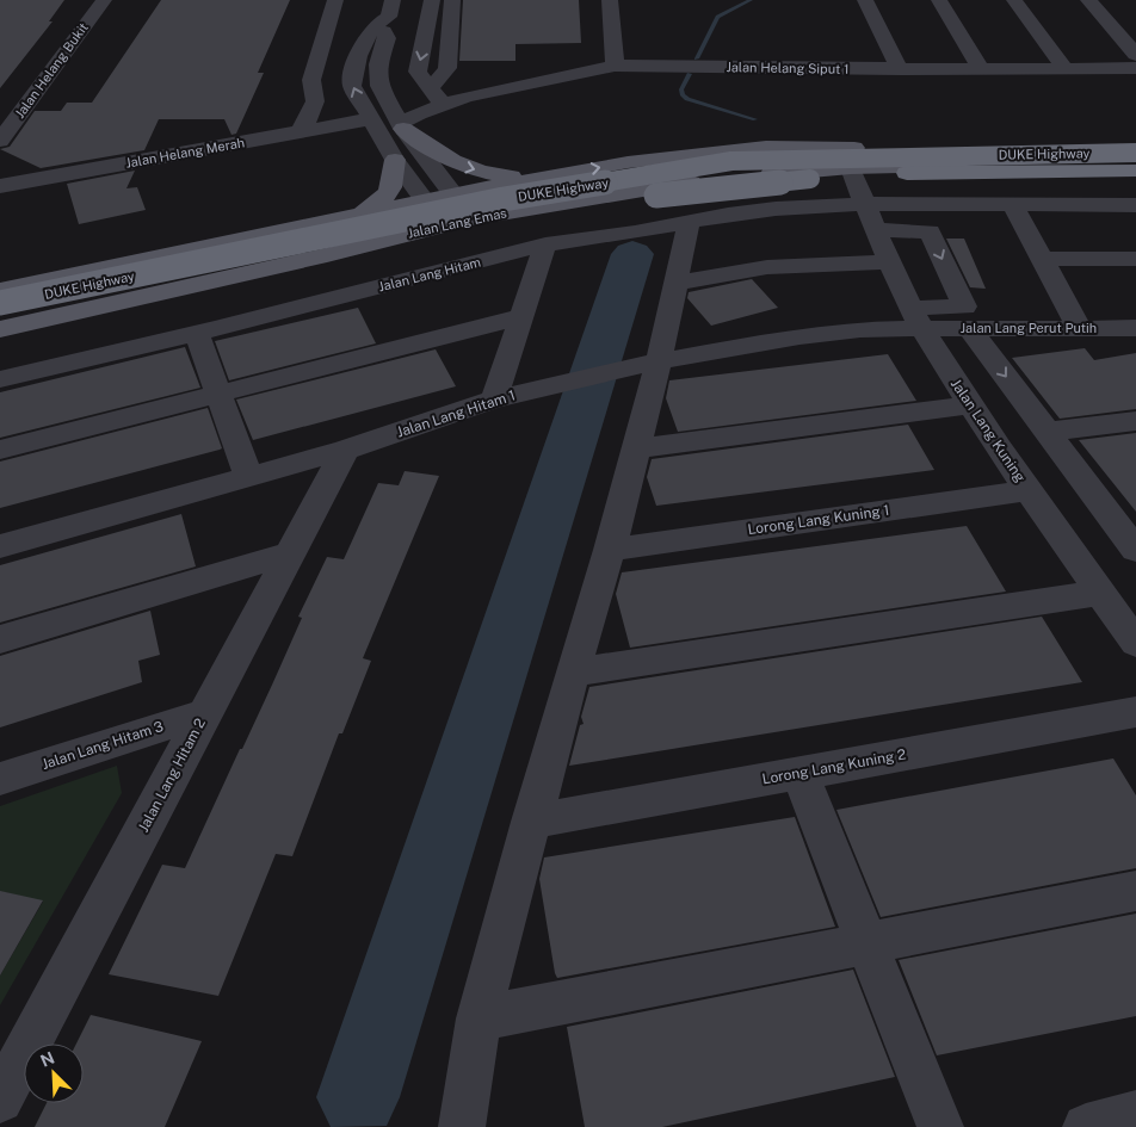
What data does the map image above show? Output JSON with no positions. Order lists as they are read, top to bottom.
{
  "streets": {
    "highway": ["DUKE Highway"],
    "main road": ["Jalan Lang Emas"],
    "street": [
      "Jalan Helang Siput 1",
      "Jalan Helang Bukit",
      "Jalan Helang Merah",
      "Jalan Lang Hitam",
      "Jalan Lang Perut Putih",
      "Jalan Lang Hitam 1",
      "Jalan Lang Kuning",
      "Lorong Lang Kuning 1",
      "Jalan Lang Hitam 3",
      "Lorong Lang Kuning 2",
      "Jalan Lang Hitam 2"
    ]
  },
  "crossings": [
    ["Jalan Lang Emas", "Jalan Lang Kuning"],
    ["Jalan Lang Hitam", "Jalan Lang Kuning"],
    ["Jalan Lang Perut Putih", "Jalan Lang Hitam 1"],
    ["Jalan Lang Perut Putih", "Jalan Lang Kuning"],
    ["Jalan Lang Hitam 1", "Jalan Lang Kuning"],
    ["Jalan Lang Hitam 1", "Jalan Lang Hitam 2"],
    ["Jalan Lang Kuning", "Lorong Lang Kuning 1"],
    ["Jalan Lang Hitam 3", "Jalan Lang Hitam 2"]
  ],
  "north": "top left"
}
